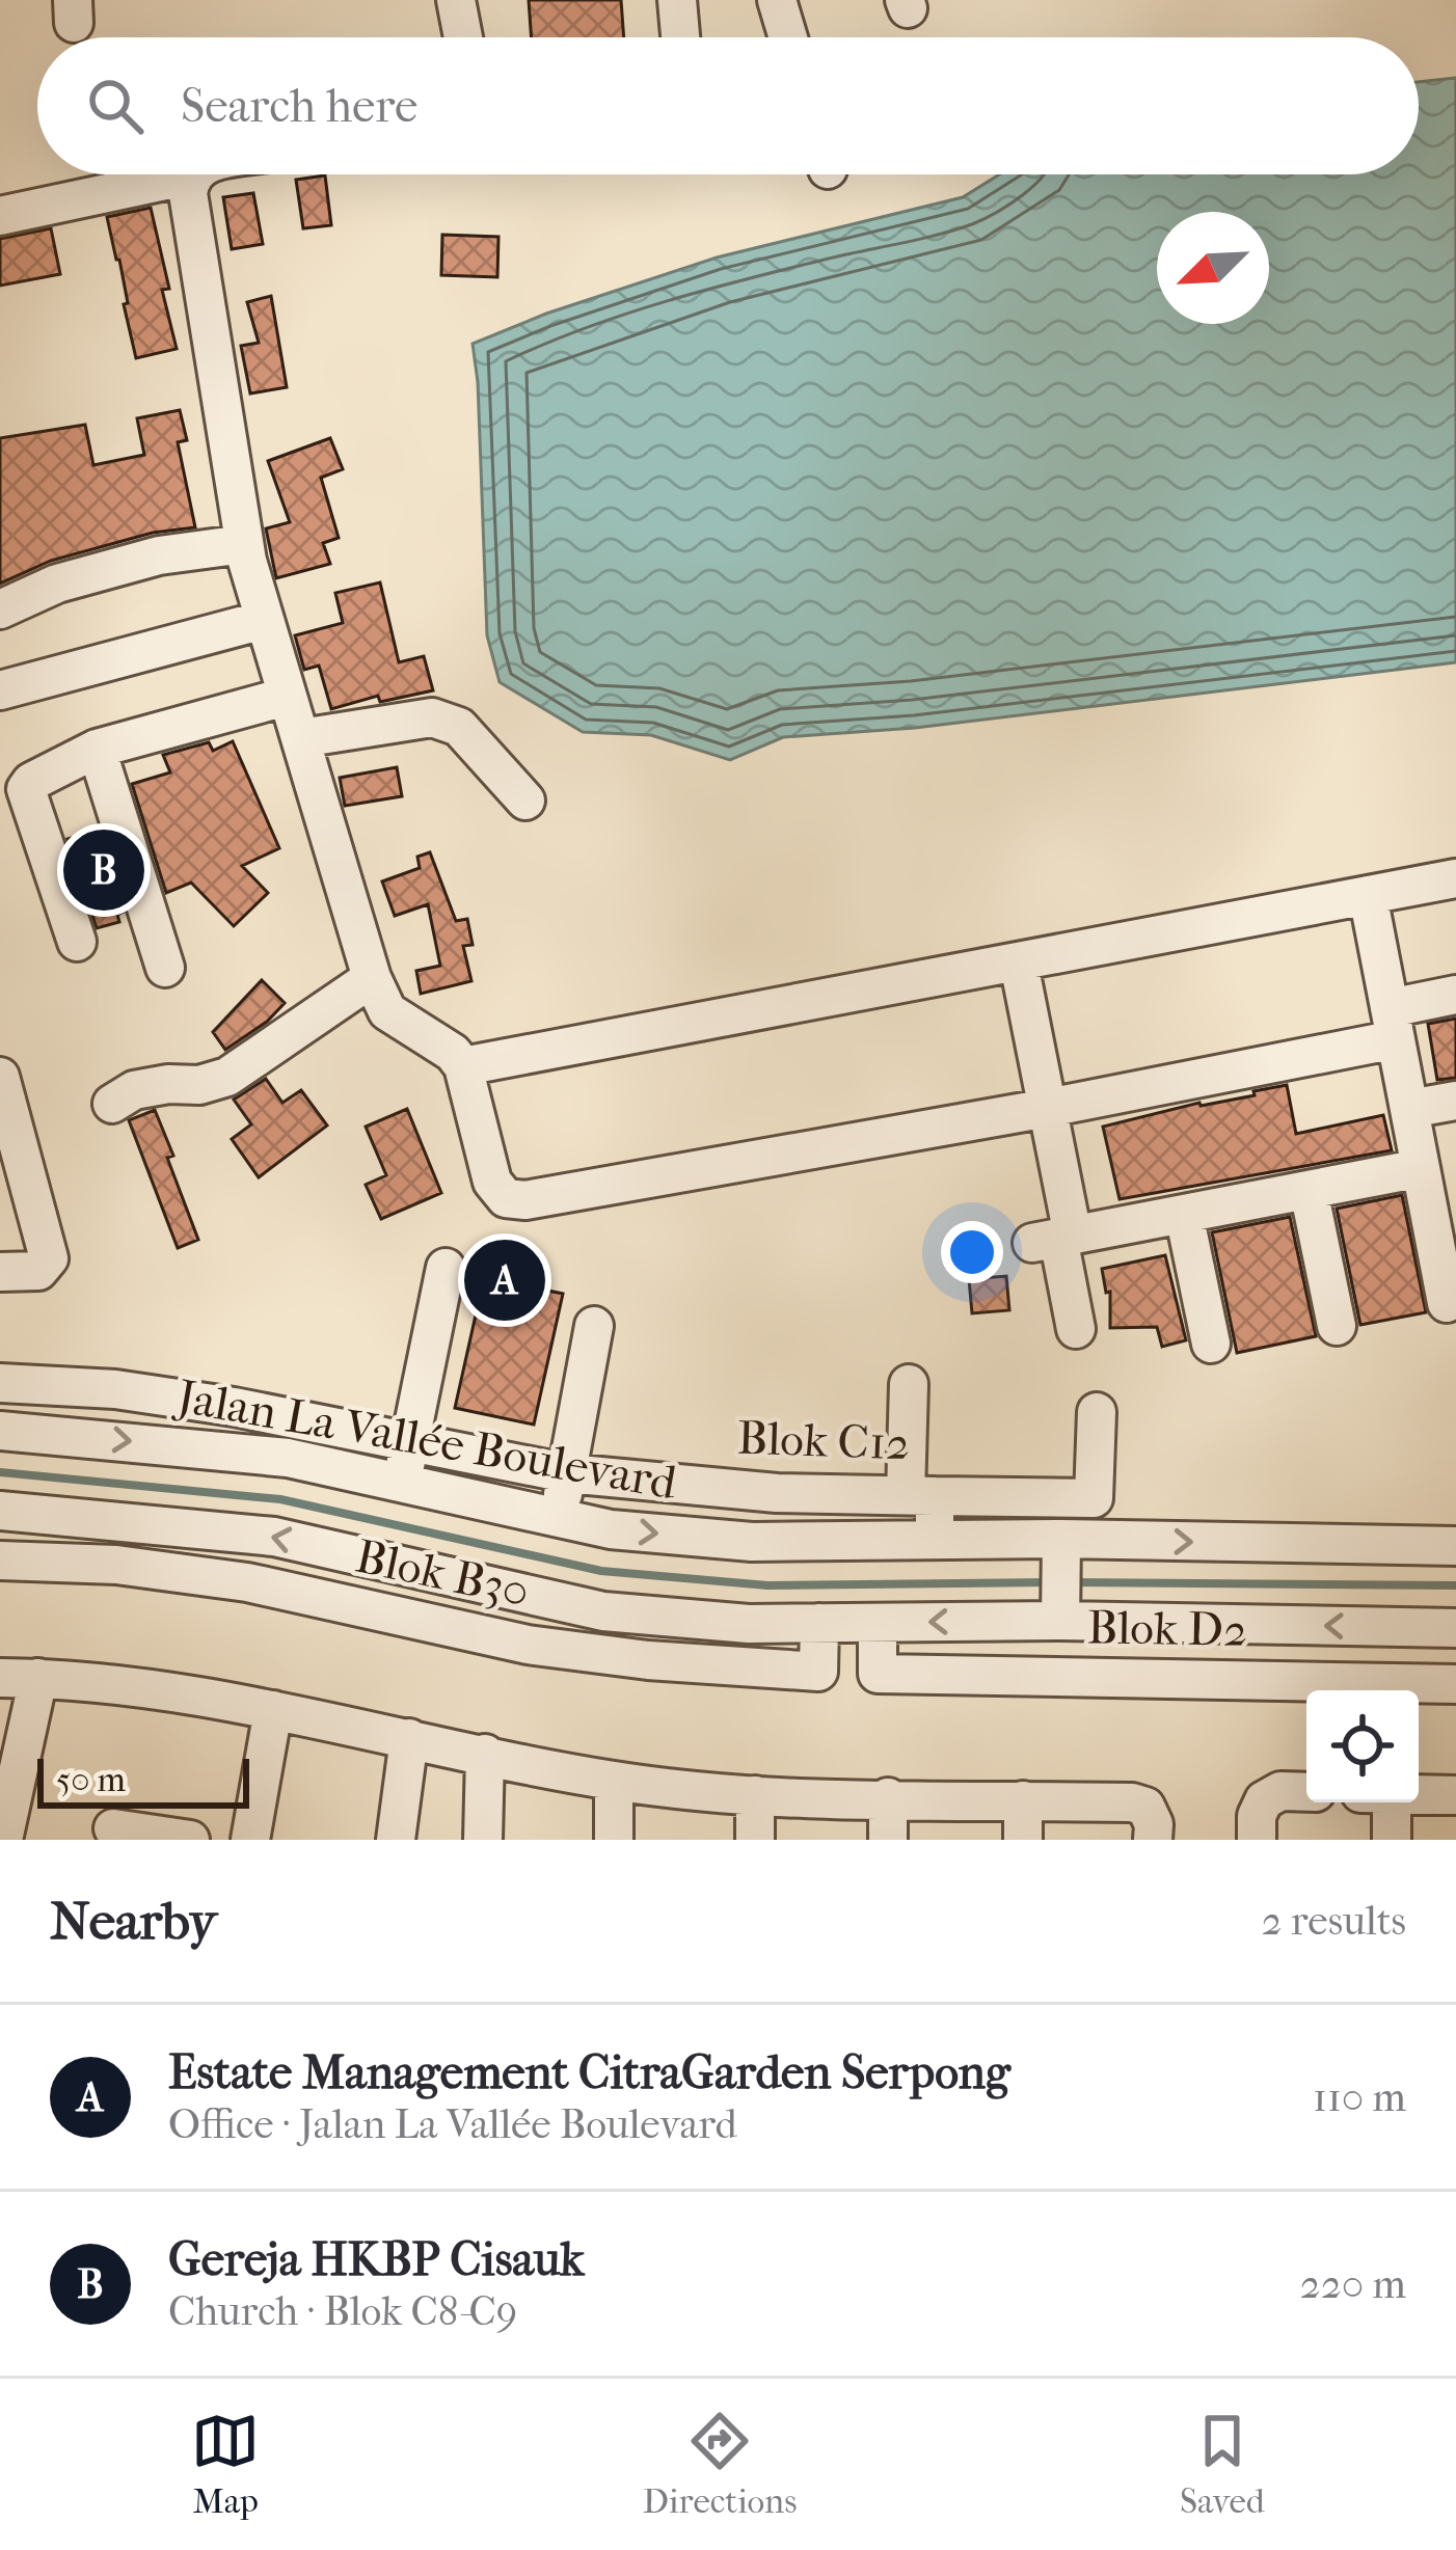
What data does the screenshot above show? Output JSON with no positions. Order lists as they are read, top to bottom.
{
  "streets": {
    "street": [
      "Jalan La Vallée Boulevard",
      "Blok C12",
      "Blok B30",
      "Blok D2"
    ]
  },
  "crossings": [
    ["Jalan La Vallée Boulevard", "Blok C12"]
  ],
  "scale_bar": "50 m",
  "north": "bottom left",
  "page": {
    "search": "Search here",
    "pins": ["B", "A"],
    "scale": "50 m",
    "heading": ["Nearby", "2 results"],
    "list": [
      {
        "mark": "A",
        "name": "Estate Management CitraGarden Serpong",
        "note": "Office · Jalan La Vallée Boulevard",
        "value": "110 m"
      },
      {
        "mark": "B",
        "name": "Gereja HKBP Cisauk",
        "note": "Church · Blok C8-C9",
        "value": "220 m"
      }
    ],
    "nav": ["Map", "Directions", "Saved"]
  }
}
